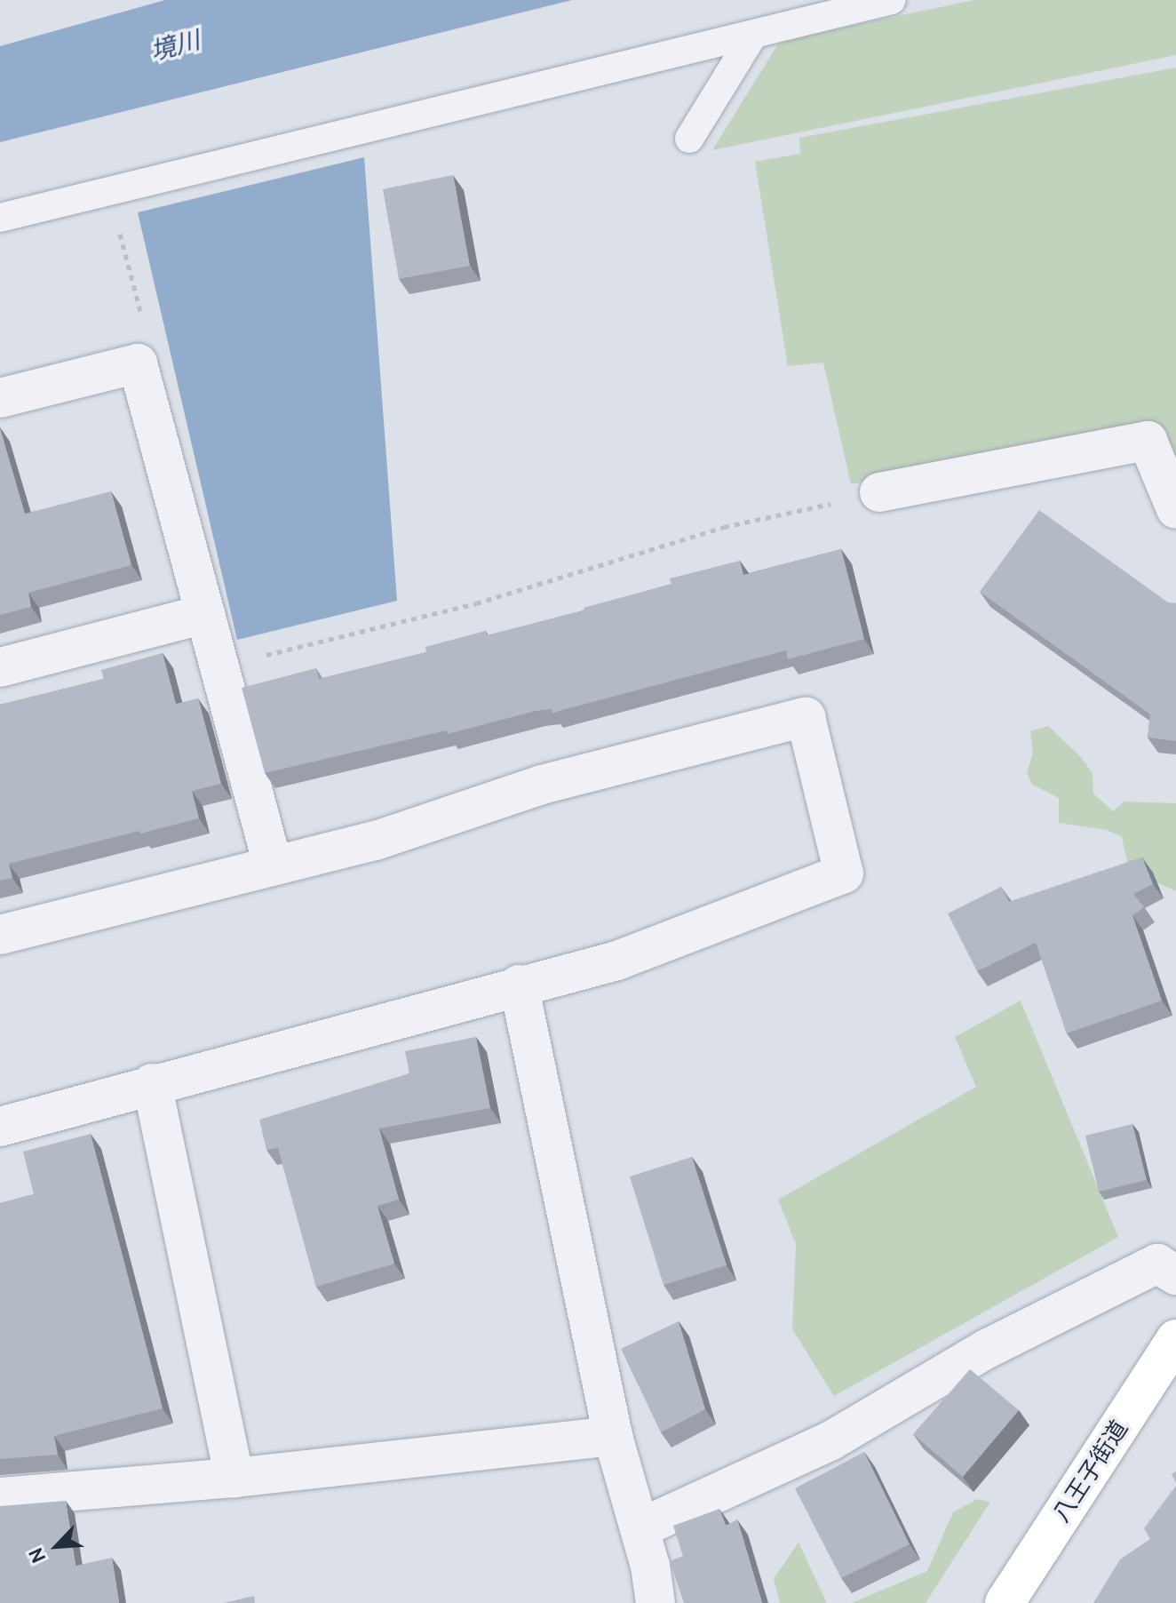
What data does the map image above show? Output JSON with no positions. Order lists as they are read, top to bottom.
{
  "streets": {
    "main road": ["八王子街道"]
  },
  "water": ["境川"],
  "north": "bottom left"
}
